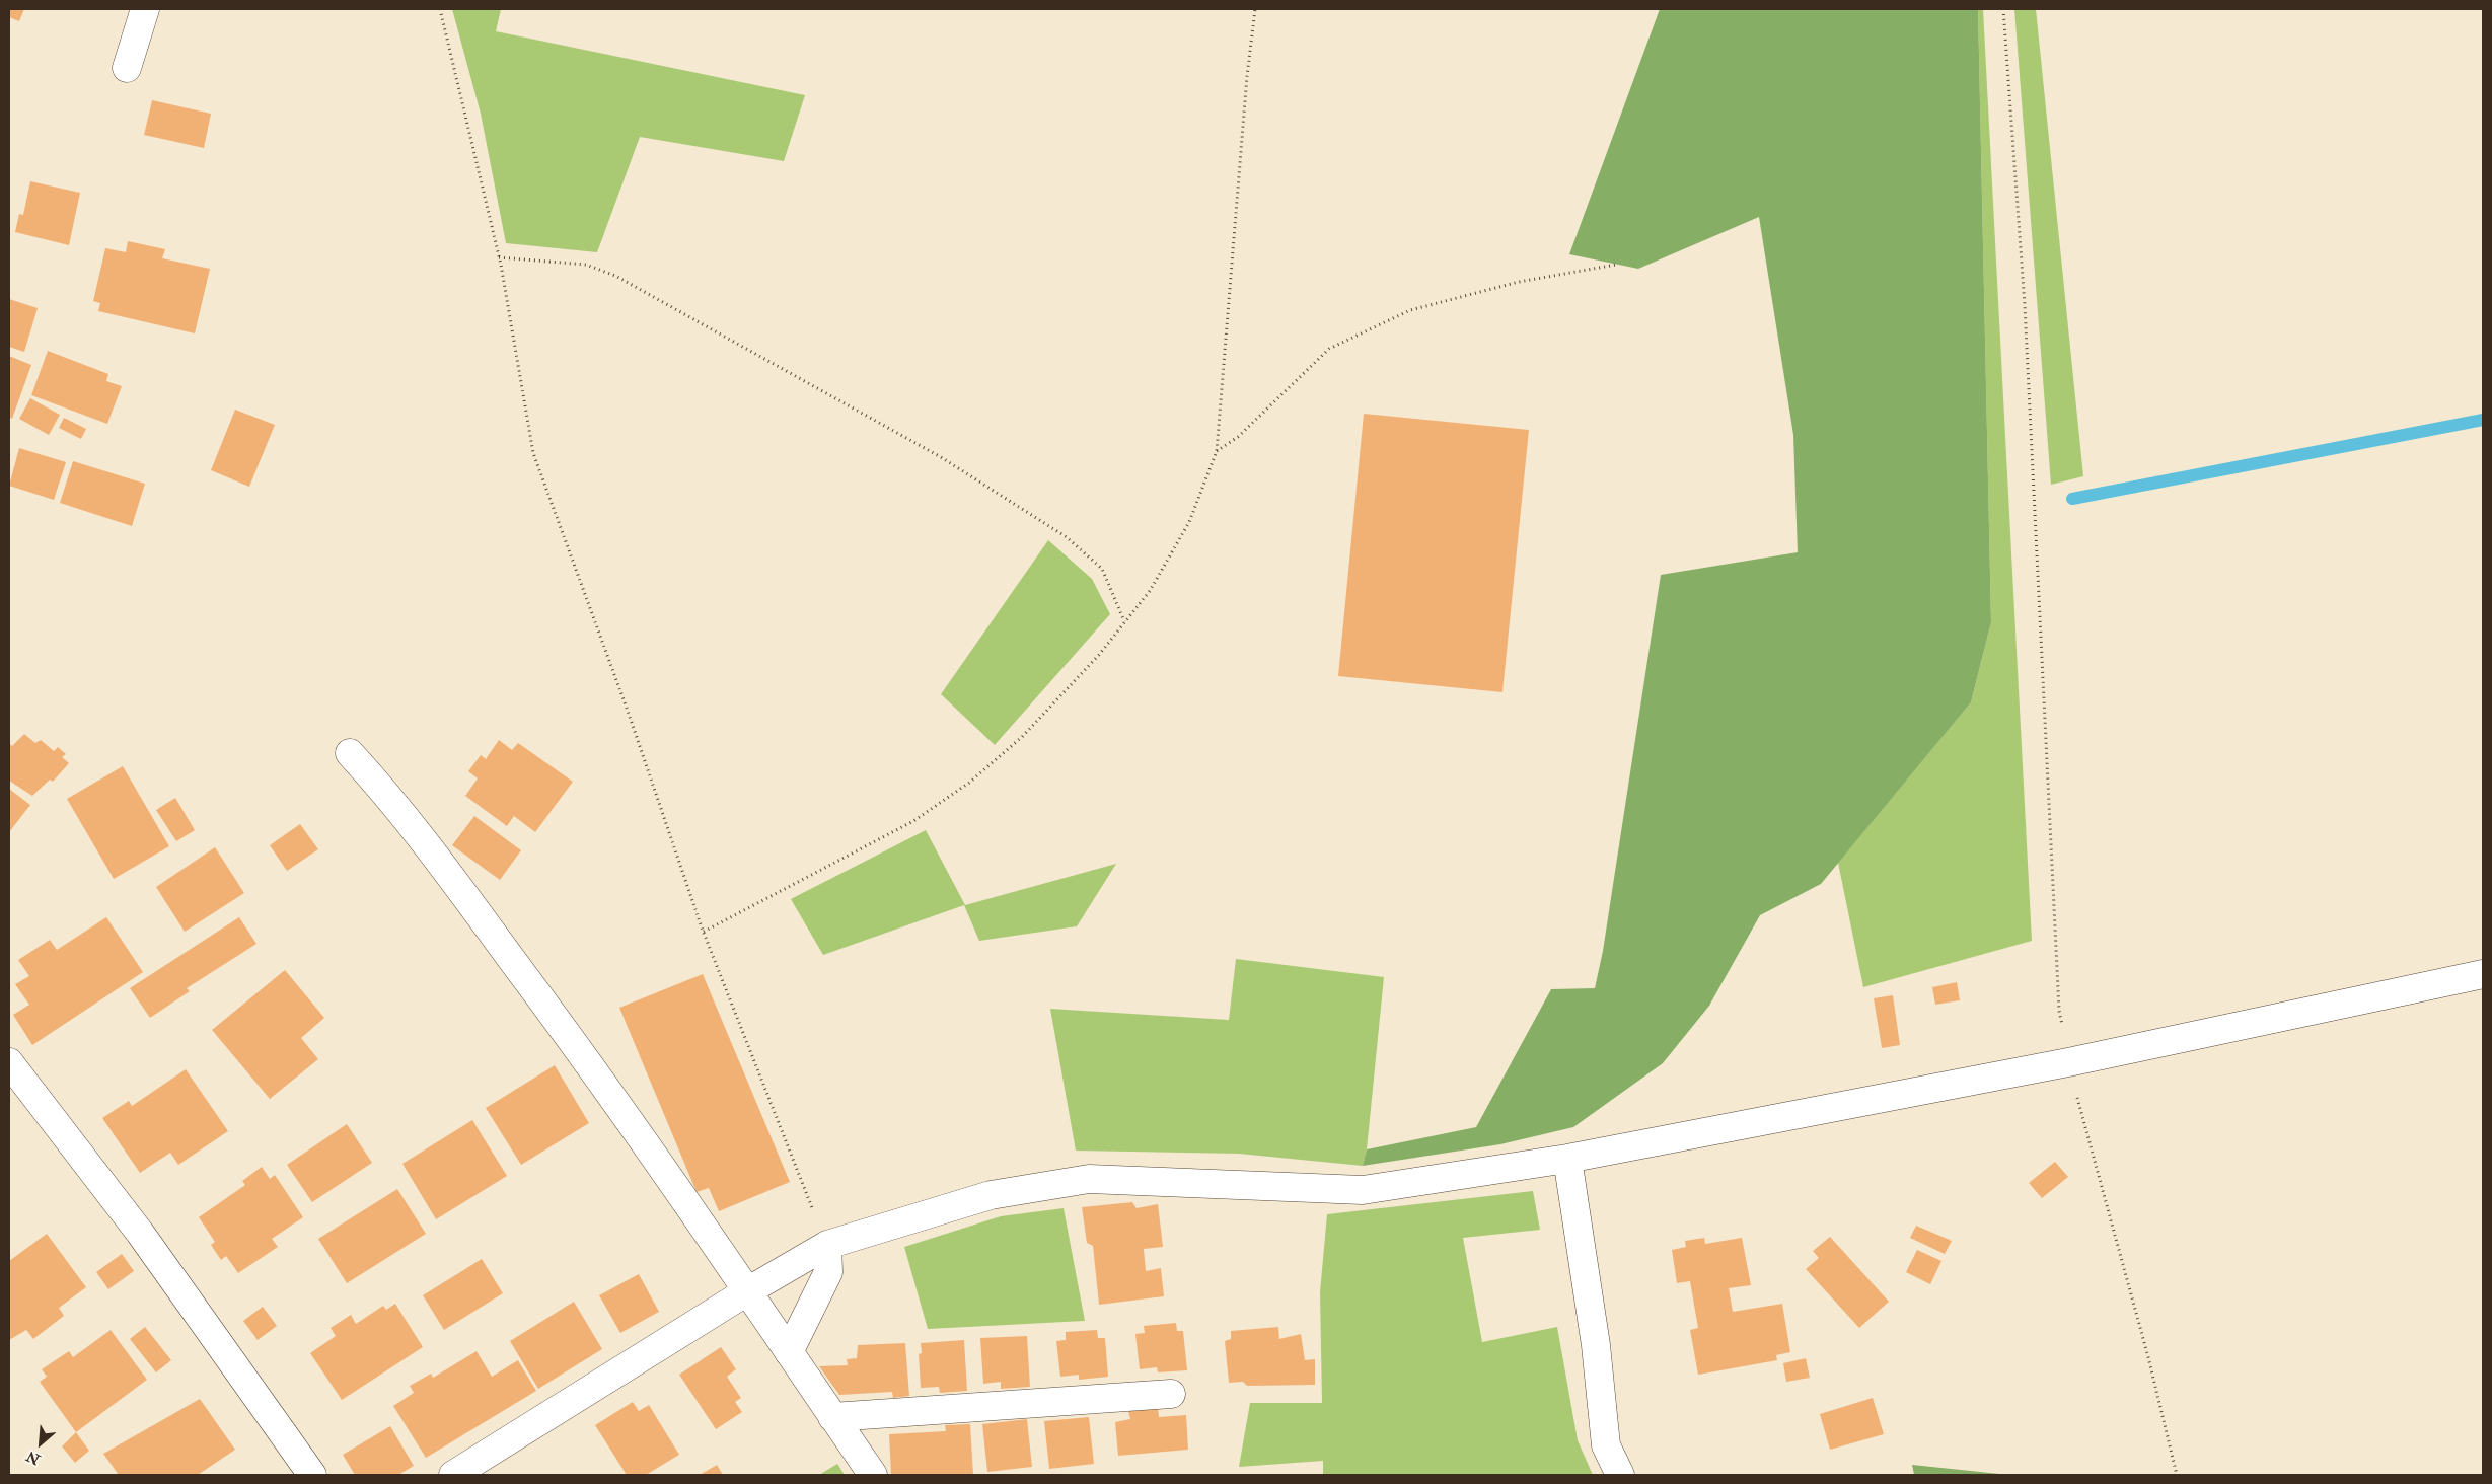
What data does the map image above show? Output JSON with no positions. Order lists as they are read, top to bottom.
{
  "north": "bottom left"
}
